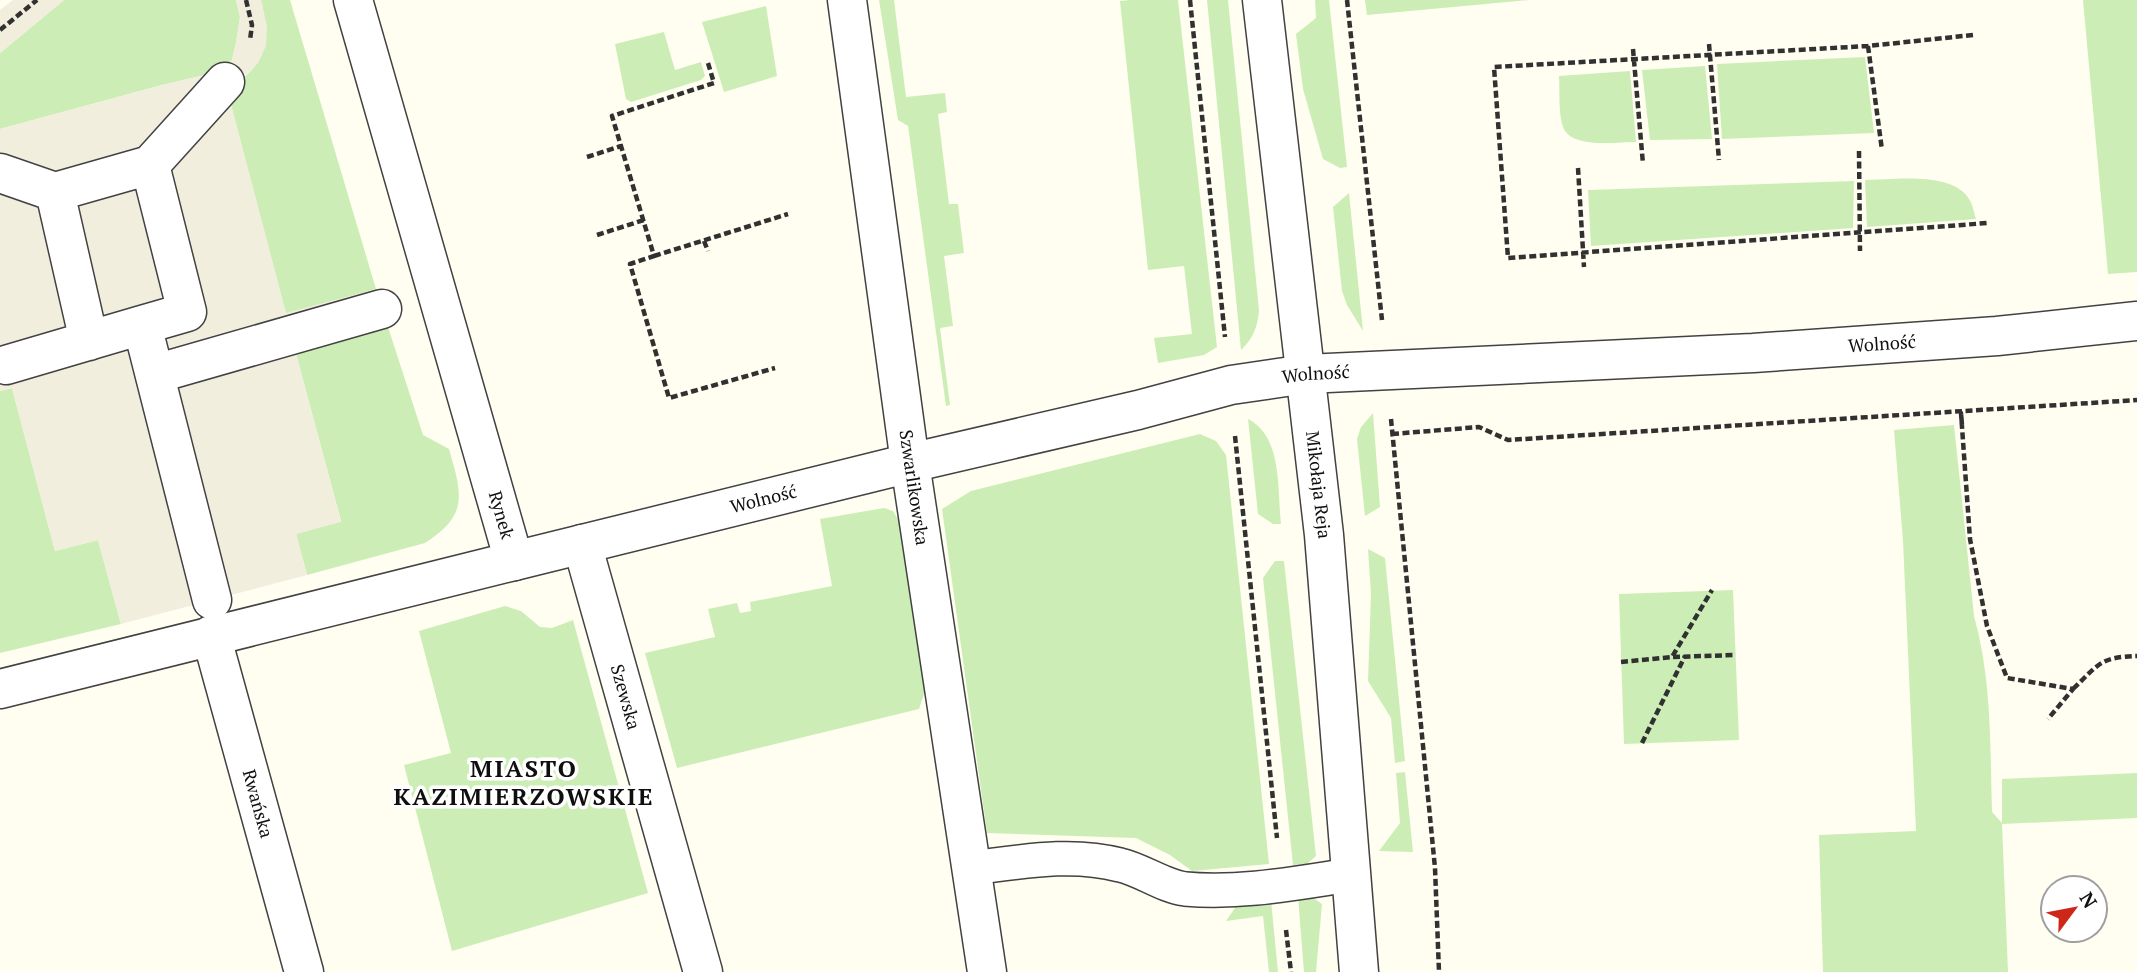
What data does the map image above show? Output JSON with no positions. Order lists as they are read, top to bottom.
{
  "streets": {
    "street": [
      "Wolność",
      "Mikołaja Reja",
      "Szwarlikowska",
      "Rynek",
      "Szewska",
      "Rwańska"
    ]
  },
  "crossings": [
    ["Wolność", "Mikołaja Reja"],
    ["Wolność", "Szwarlikowska"],
    ["Wolność", "Rynek"],
    ["Wolność", "Szewska"],
    ["Rynek", "Rwańska"]
  ],
  "districts": ["MIASTO KAZIMIERZOWSKIE"],
  "north": "top right"
}
